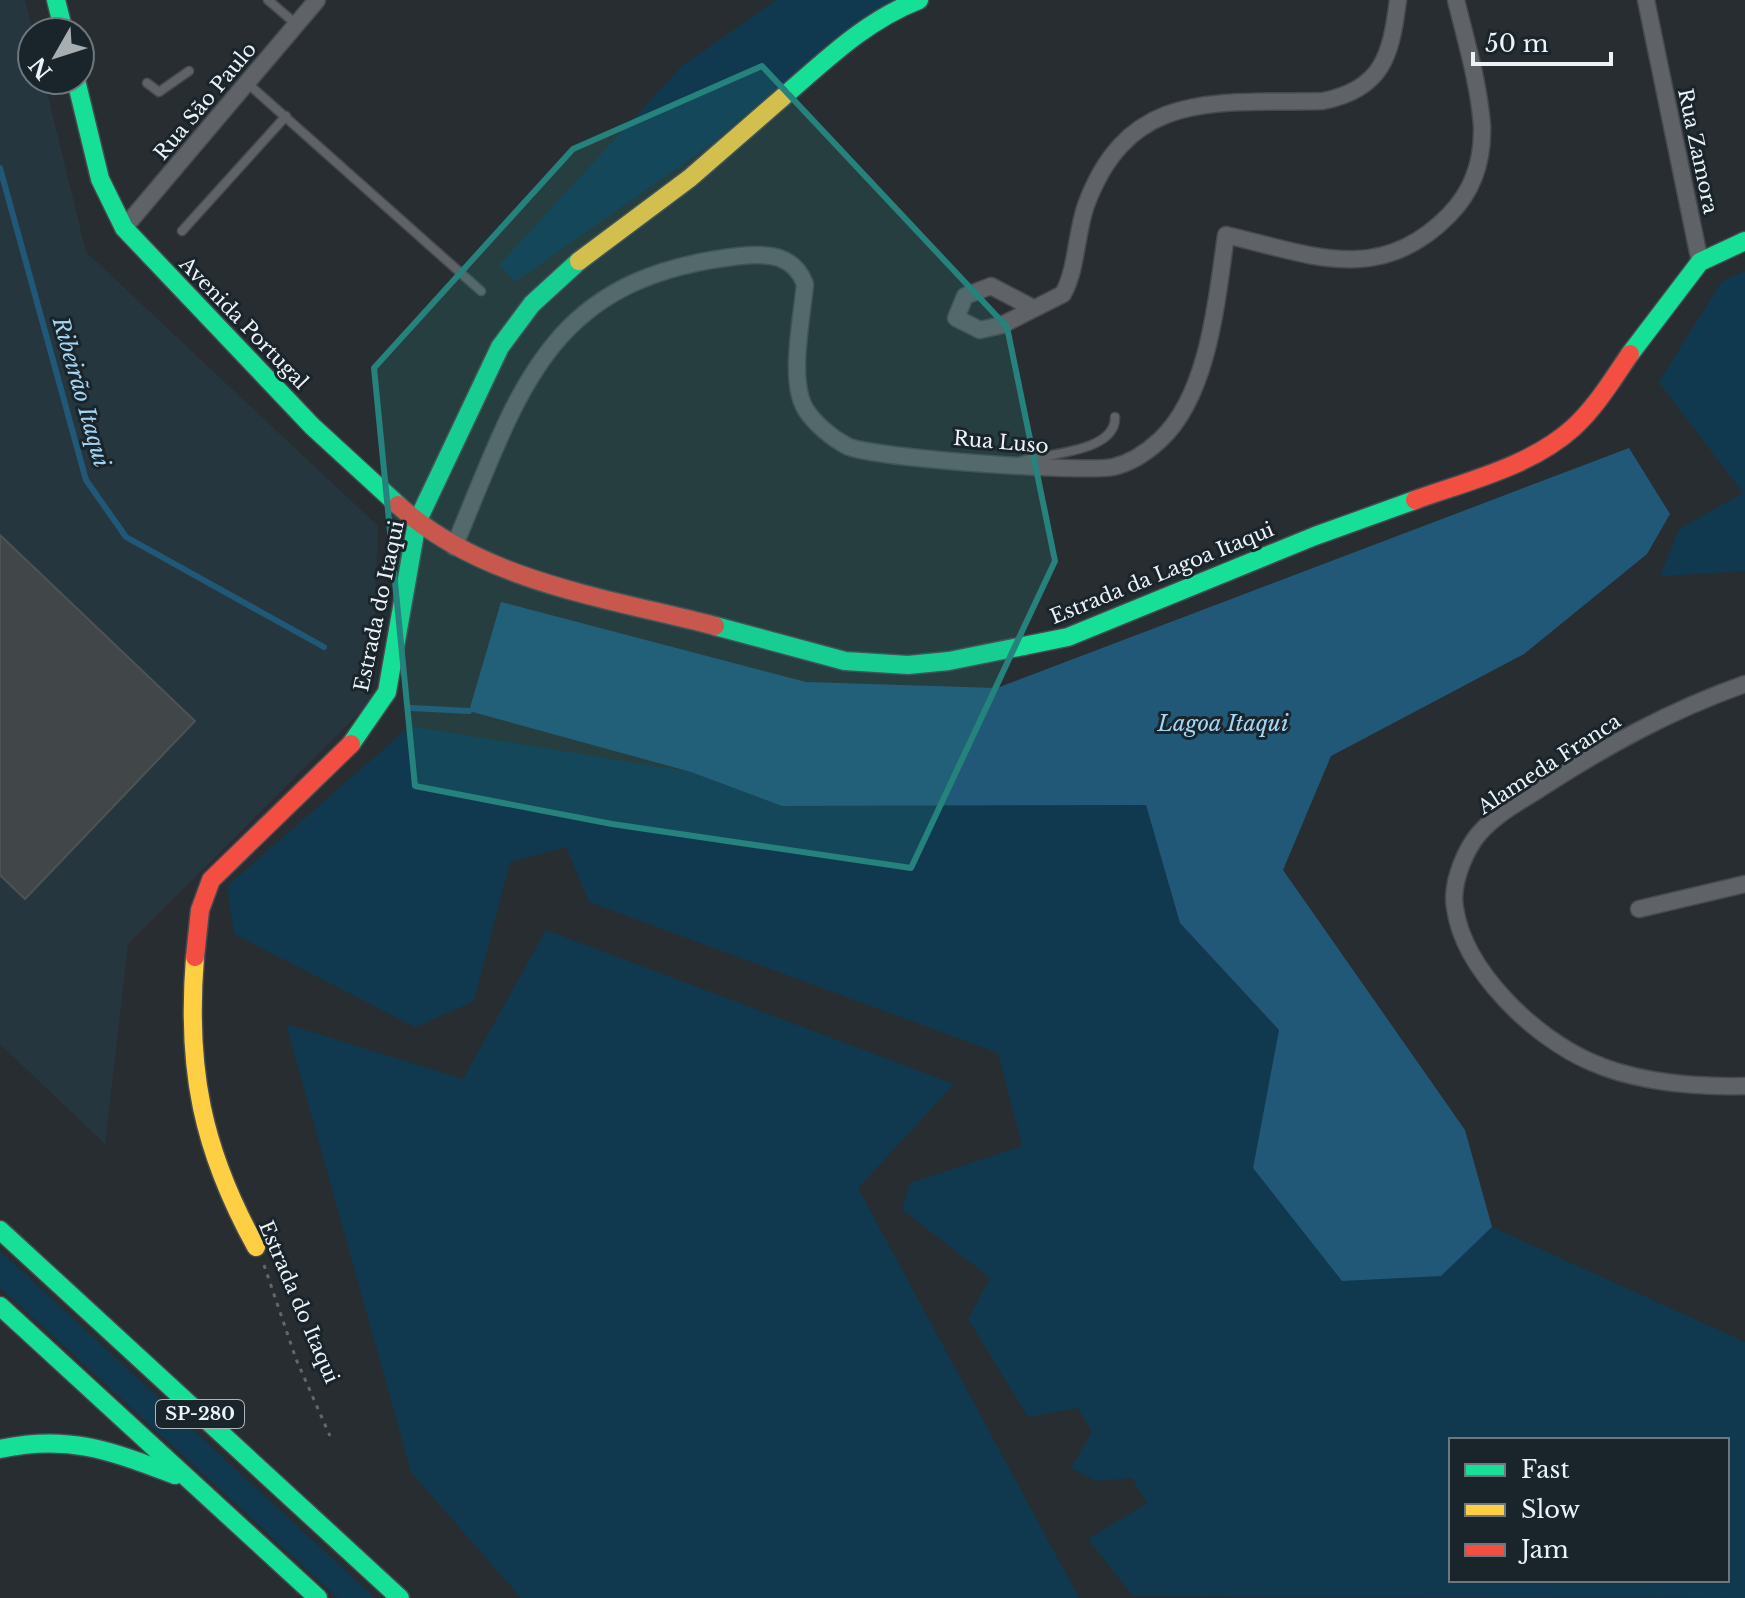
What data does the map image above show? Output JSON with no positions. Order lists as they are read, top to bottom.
{
  "streets": {
    "main road": [
      "Avenida Portugal",
      "Estrada da Lagoa Itaqui",
      "Estrada do Itaqui",
      "SP-280"
    ],
    "street": [
      "Rua São Paulo",
      "Rua Zamora",
      "Rua Luso",
      "Alameda Franca"
    ]
  },
  "crossings": [
    ["Rua São Paulo", "Avenida Portugal"],
    ["Rua Zamora", "Estrada da Lagoa Itaqui"],
    ["Avenida Portugal", "Rua Luso"],
    ["Avenida Portugal", "Estrada da Lagoa Itaqui"],
    ["Avenida Portugal", "Estrada do Itaqui"],
    ["Rua Luso", "Estrada da Lagoa Itaqui"]
  ],
  "water": ["Ribeirão Itaqui", "Lagoa Itaqui"],
  "legend": ["Fast", "Slow", "Jam"],
  "scale_bar": "50 m",
  "north": "bottom left"
}
